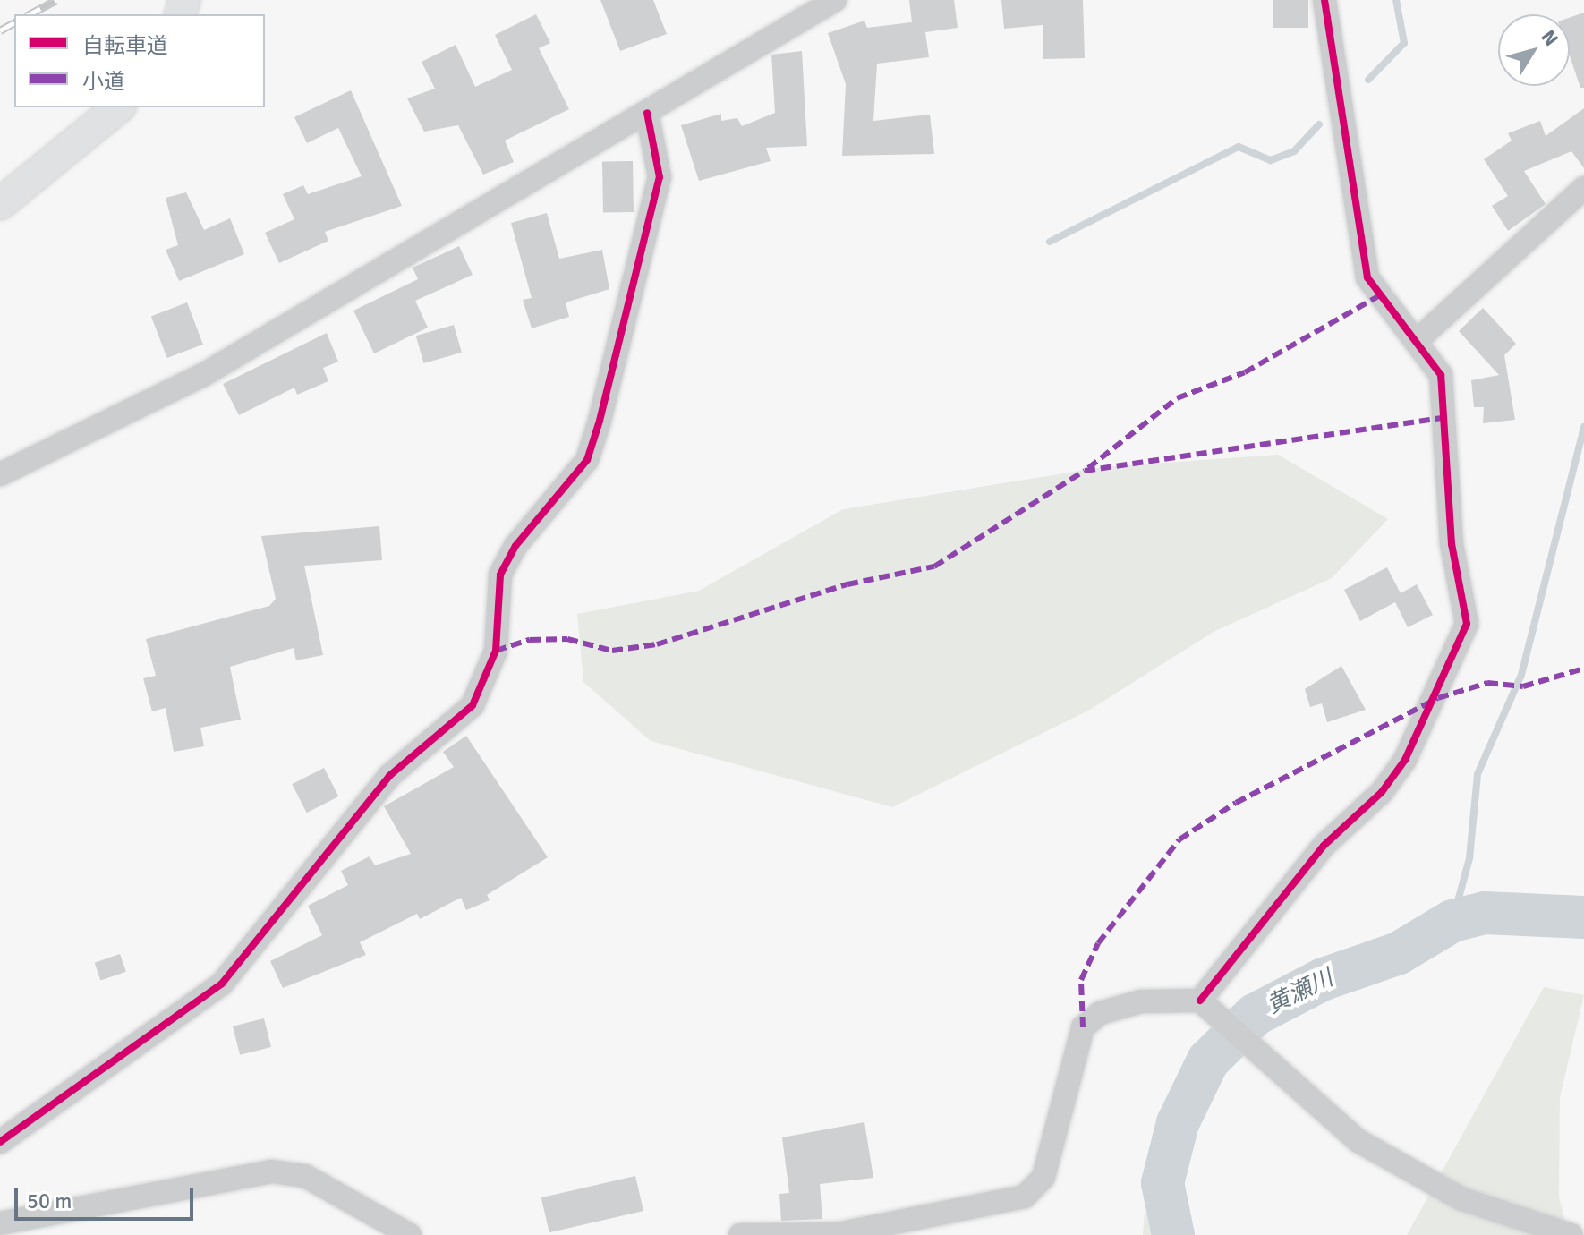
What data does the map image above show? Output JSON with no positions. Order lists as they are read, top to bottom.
{
  "water": ["黄瀬川"],
  "legend": ["自転車道", "小道"],
  "scale_bar": "50 m",
  "north": "top right"
}
